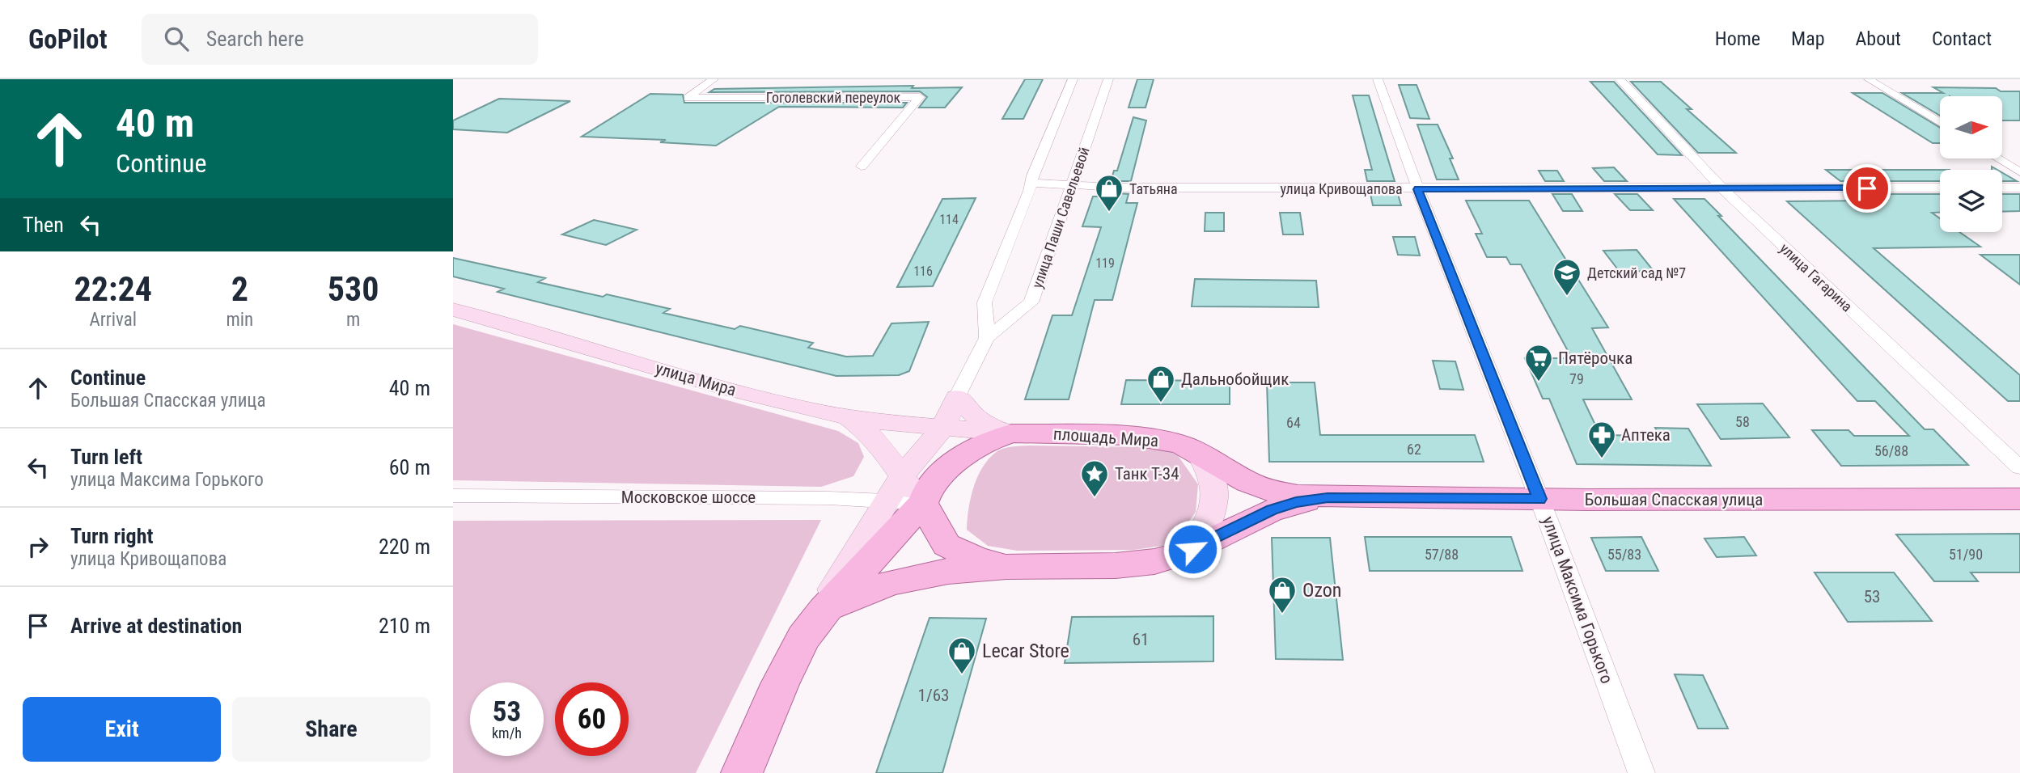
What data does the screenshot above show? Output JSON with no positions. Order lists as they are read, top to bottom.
{
  "streets": {
    "main road": ["площадь Мира", "Большая Спасская улица"],
    "street": [
      "Гоголевский переулок",
      "улица Кривощапова",
      "улица Паши Савельевой",
      "улица Гагарина",
      "улица Мира",
      "Московское шоссе",
      "улица Максима Горького"
    ]
  },
  "crossings": [
    ["улица Кривощапова", "улица Паши Савельевой"],
    ["улица Кривощапова", "улица Гагарина"],
    ["улица Кривощапова", "улица Максима Горького"],
    ["улица Паши Савельевой", "улица Мира"],
    ["улица Паши Савельевой", "площадь Мира"],
    ["улица Паши Савельевой", "Московское шоссе"],
    ["улица Мира", "площадь Мира"],
    ["площадь Мира", "Московское шоссе"],
    ["площадь Мира", "Большая Спасская улица"],
    ["Большая Спасская улица", "улица Максима Горького"]
  ],
  "places": {
    "shop": [
      "Татьяна",
      "Дальнобойщик",
      "Ozon",
      "Lecar Store"
    ],
    "school or university": ["Детский сад №7"],
    "supermarket": ["Пятёрочка"],
    "pharmacy": ["Аптека"],
    "place": ["Танк Т-34"]
  },
  "house_numbers": [
    "114",
    "119",
    "116",
    "79",
    "58",
    "64",
    "62",
    "56/88",
    "57/88",
    "55/83",
    "51/90",
    "53",
    "61",
    "1/63"
  ],
  "north": "right",
  "page": {
    "header": "GoPilot",
    "search": "Search here",
    "nav": [
      "Home",
      "Map",
      "About",
      "Contact"
    ],
    "turn": ["40 m", "Continue"],
    "then": "Then",
    "eta": [
      "22:24",
      "Arrival",
      "2",
      "min",
      "530",
      "m"
    ],
    "list": [
      {
        "name": "Continue",
        "note": "Большая Спасская улица",
        "value": "40 m"
      },
      {
        "name": "Turn left",
        "note": "улица Максима Горького",
        "value": "60 m"
      },
      {
        "name": "Turn right",
        "note": "улица Кривощапова",
        "value": "220 m"
      },
      {
        "name": "Arrive at destination",
        "value": "210 m"
      }
    ],
    "speed": "53 km/h",
    "limit": "60",
    "buttons": ["Exit", "Share"]
  }
}
